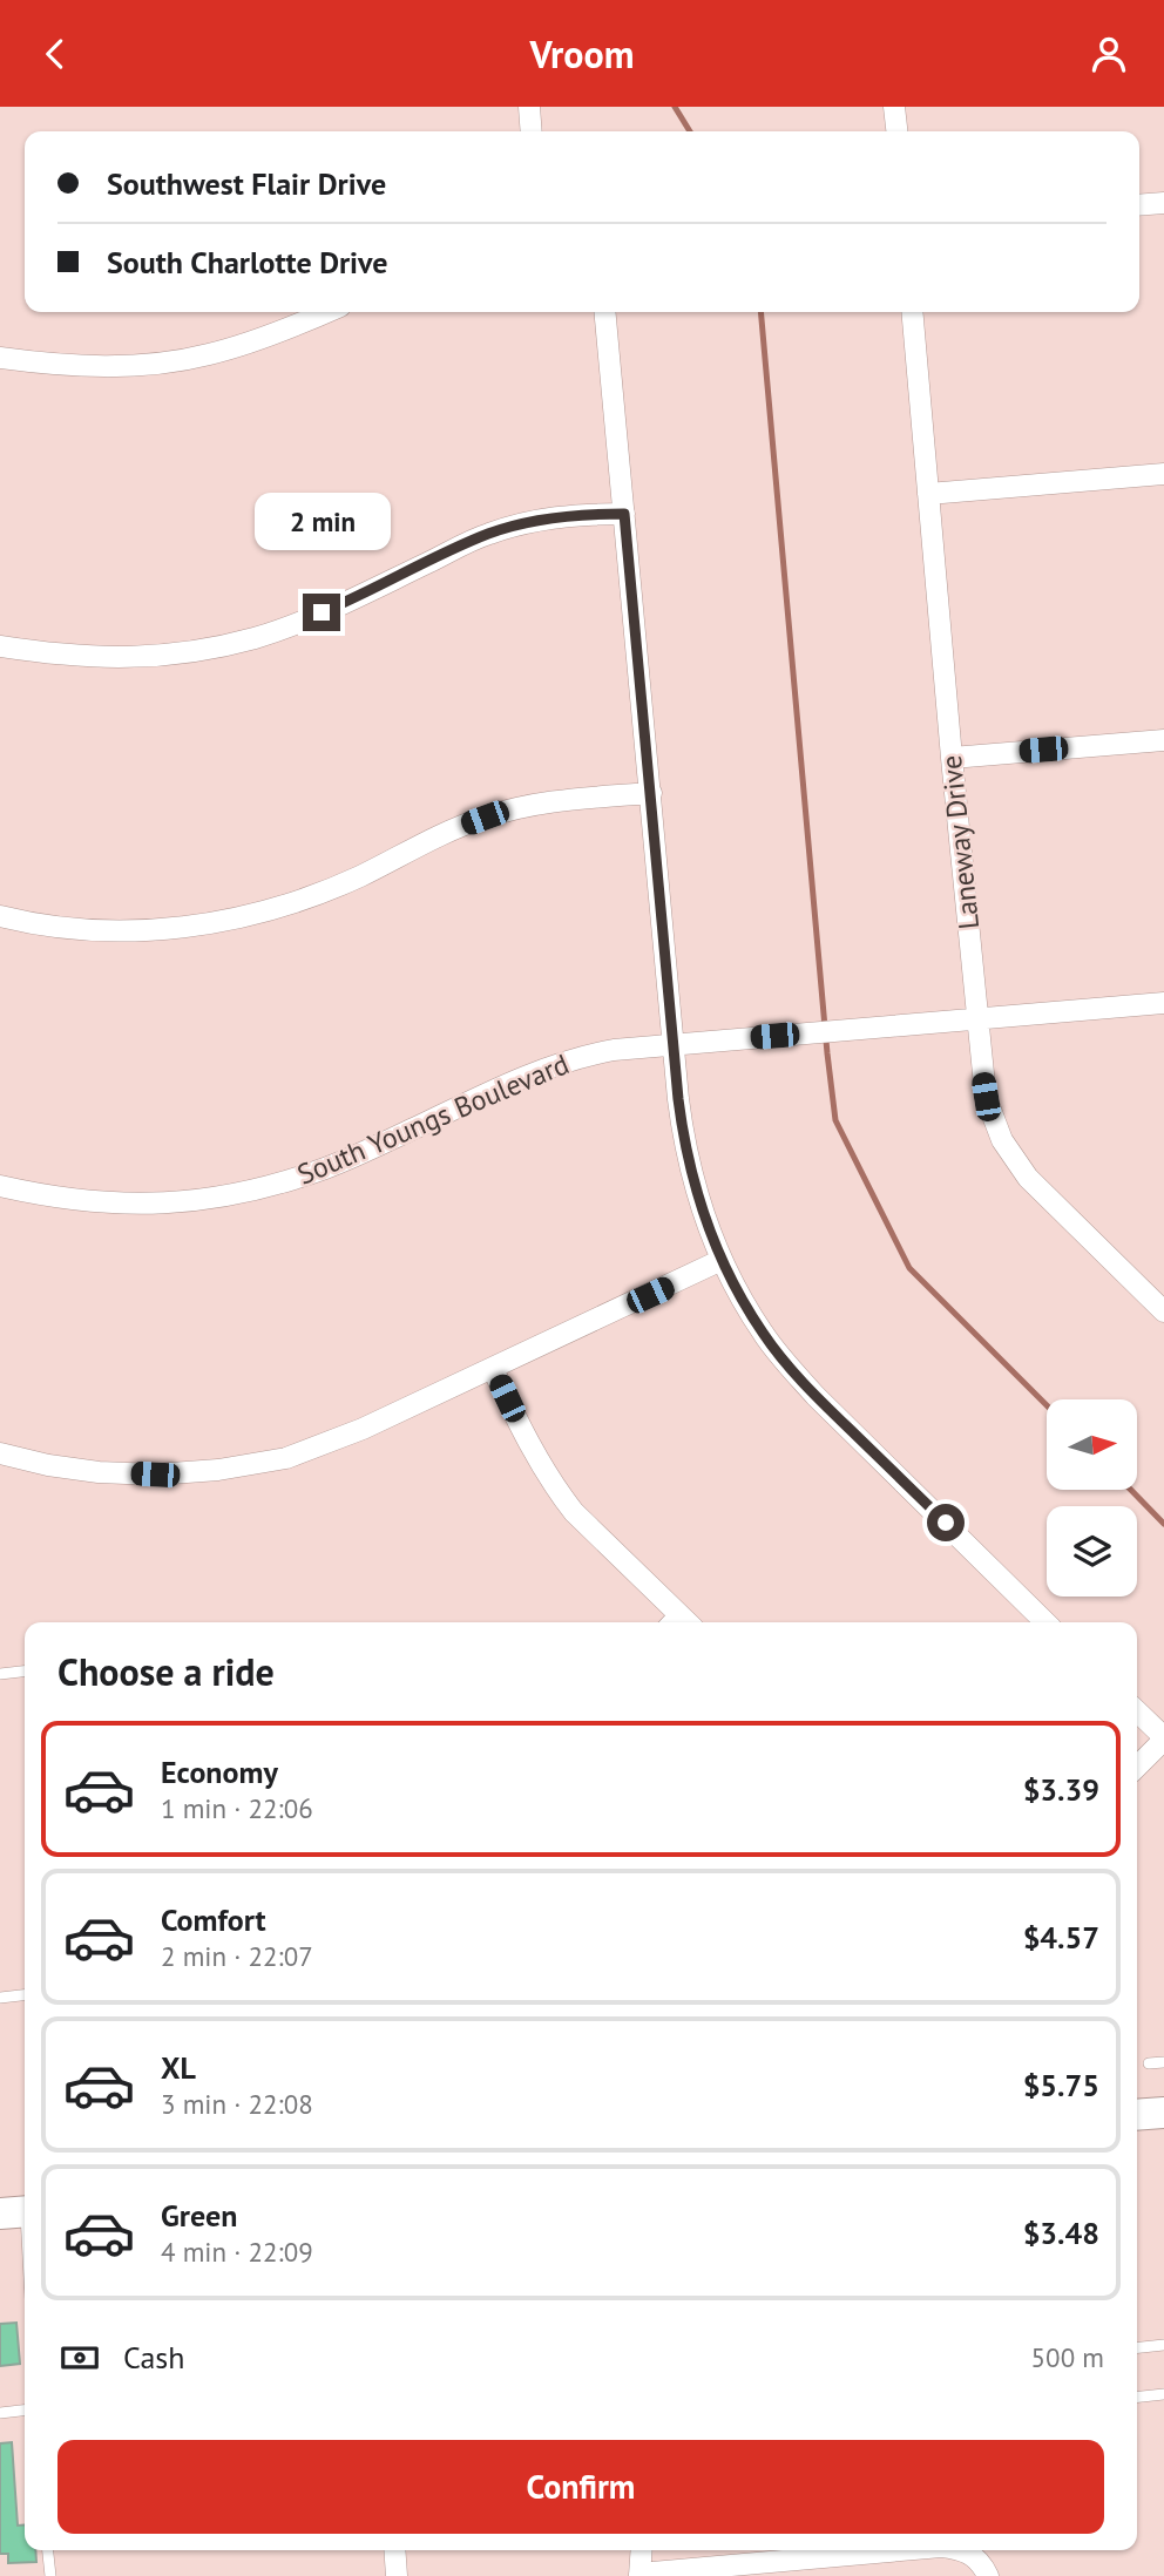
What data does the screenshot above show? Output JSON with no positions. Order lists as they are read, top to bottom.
{
  "streets": {
    "street": ["Laneway Drive", "South Youngs Boulevard"]
  },
  "crossings": [
    ["Laneway Drive", "South Youngs Boulevard"]
  ],
  "north": "right",
  "page": {
    "header": "Vroom",
    "banner": ["Southwest Flair Drive", "South Charlotte Drive"],
    "bubble": "2 min",
    "heading": "Choose a ride",
    "list": [
      {
        "name": "Economy",
        "note": "1 min · 22:06",
        "value": "$3.39"
      },
      {
        "name": "Comfort",
        "note": "2 min · 22:07",
        "value": "$4.57"
      },
      {
        "name": "XL",
        "note": "3 min · 22:08",
        "value": "$5.75"
      },
      {
        "name": "Green",
        "note": "4 min · 22:09",
        "value": "$3.48"
      }
    ],
    "pay": ["Cash", "500 m"],
    "buttons": "Confirm"
  }
}
